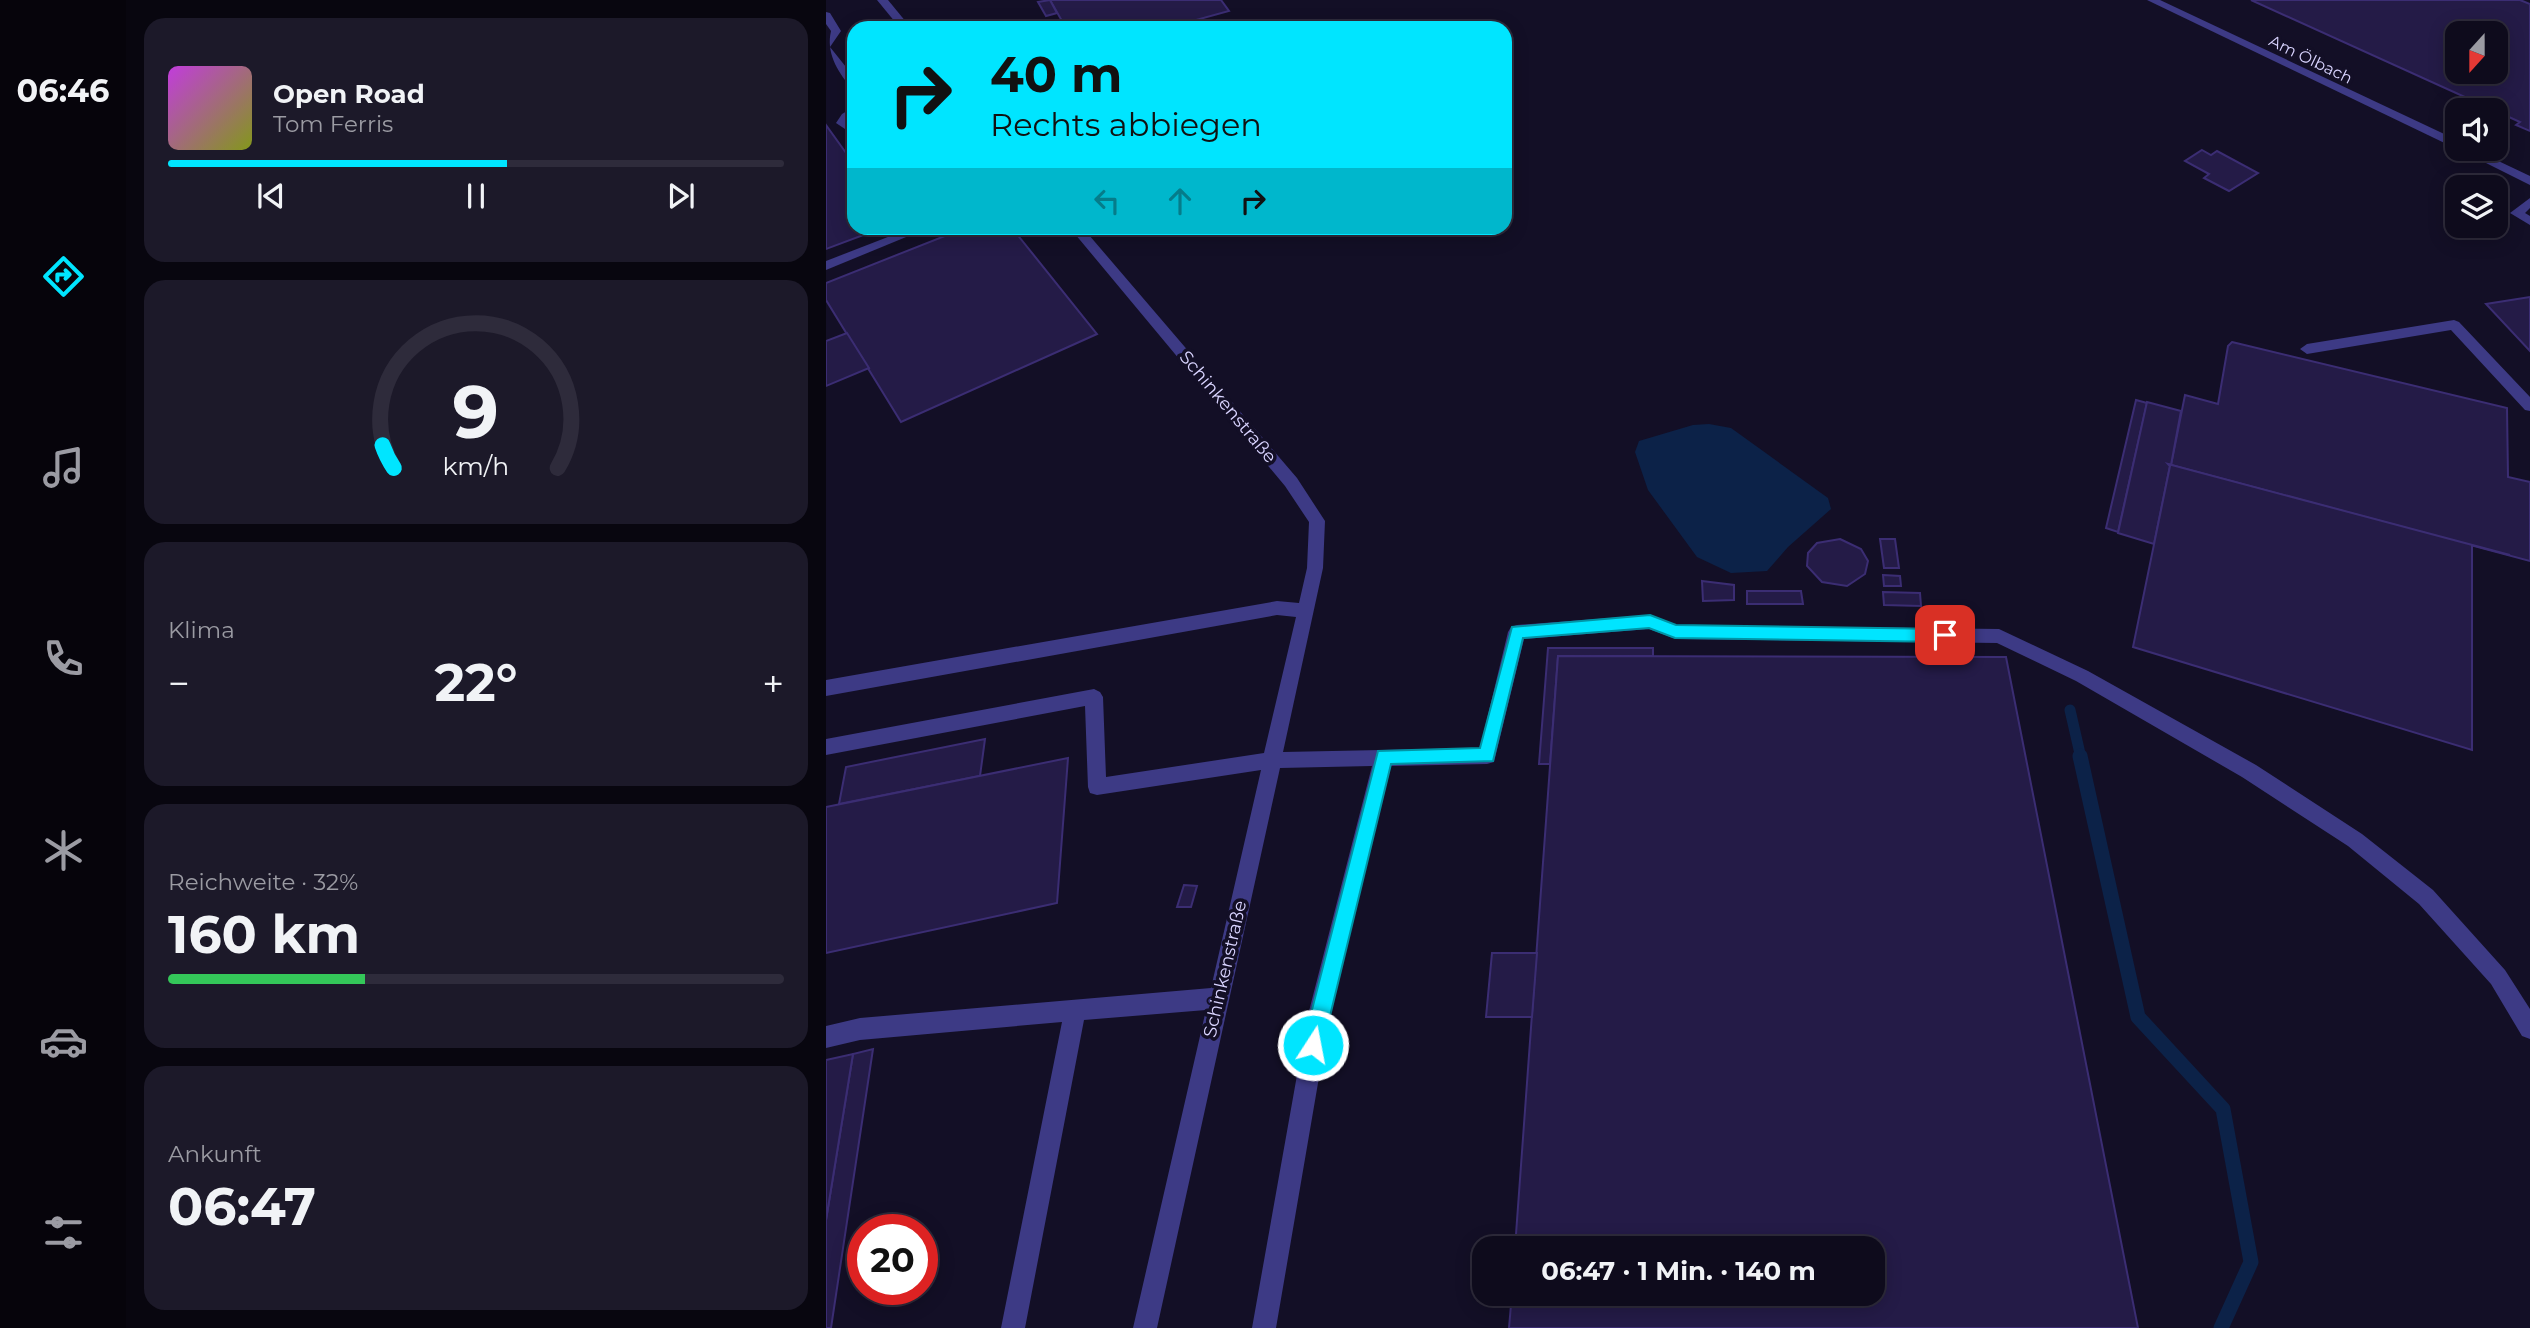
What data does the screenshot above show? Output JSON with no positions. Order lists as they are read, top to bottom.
{
  "streets": {
    "street": ["Am Ölbach", "Schinkenstraße"]
  },
  "north": "bottom",
  "page": {
    "tabs": "06:46",
    "turn": ["40 m", "Rechts abbiegen"],
    "song": ["Open Road", "Tom Ferris"],
    "tile": [
      "Klima",
      ["Reichweite · 32%", "160 km"],
      ["Ankunft", "06:47"]
    ],
    "heat": ["−", "22°", "+"],
    "limit": "20",
    "trip": "06:47 · 1 Min. · 140 m",
    "gauge": ["9", "km/h"]
  }
}
